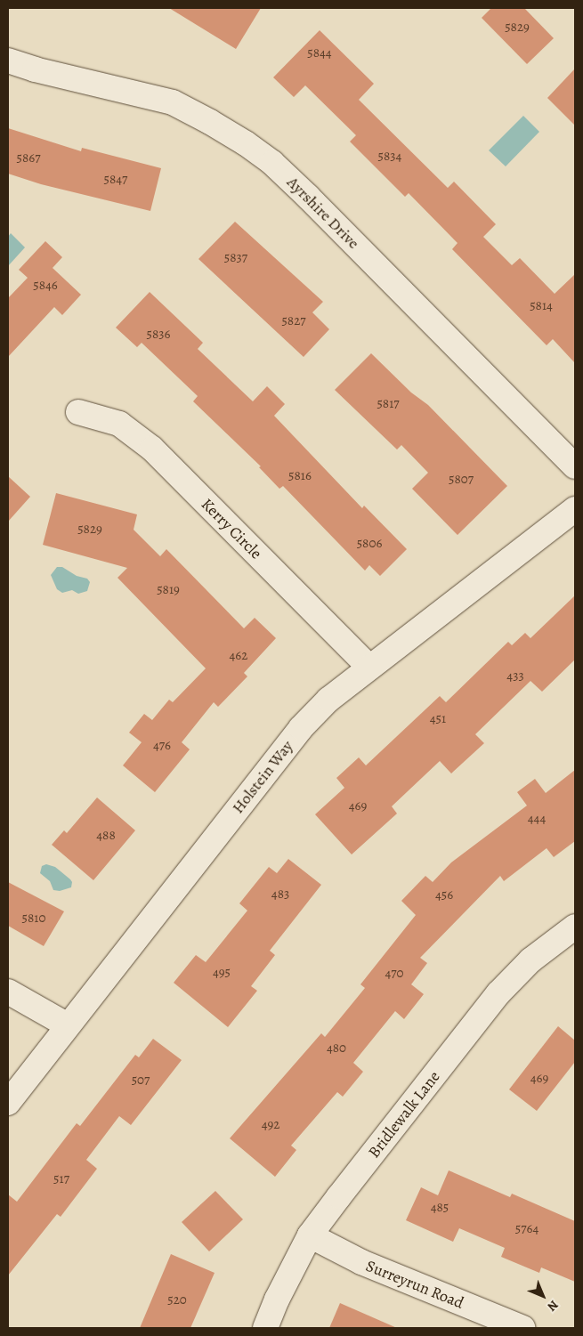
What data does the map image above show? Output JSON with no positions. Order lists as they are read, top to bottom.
{
  "streets": {
    "street": [
      "Ayrshire Drive",
      "Kerry Circle",
      "Holstein Way",
      "Bridlewalk Lane",
      "Surreyrun Road"
    ]
  },
  "crossings": [
    ["Kerry Circle", "Holstein Way"],
    ["Bridlewalk Lane", "Surreyrun Road"]
  ],
  "house_numbers": [
    "5829",
    "5844",
    "5834",
    "5867",
    "5847",
    "5837",
    "5846",
    "5814",
    "5827",
    "5836",
    "5817",
    "5816",
    "5807",
    "5829",
    "5806",
    "5819",
    "462",
    "433",
    "451",
    "476",
    "469",
    "444",
    "488",
    "483",
    "456",
    "5810",
    "495",
    "470",
    "480",
    "469",
    "507",
    "492",
    "517",
    "485",
    "5764",
    "520"
  ],
  "north": "bottom right"
}
